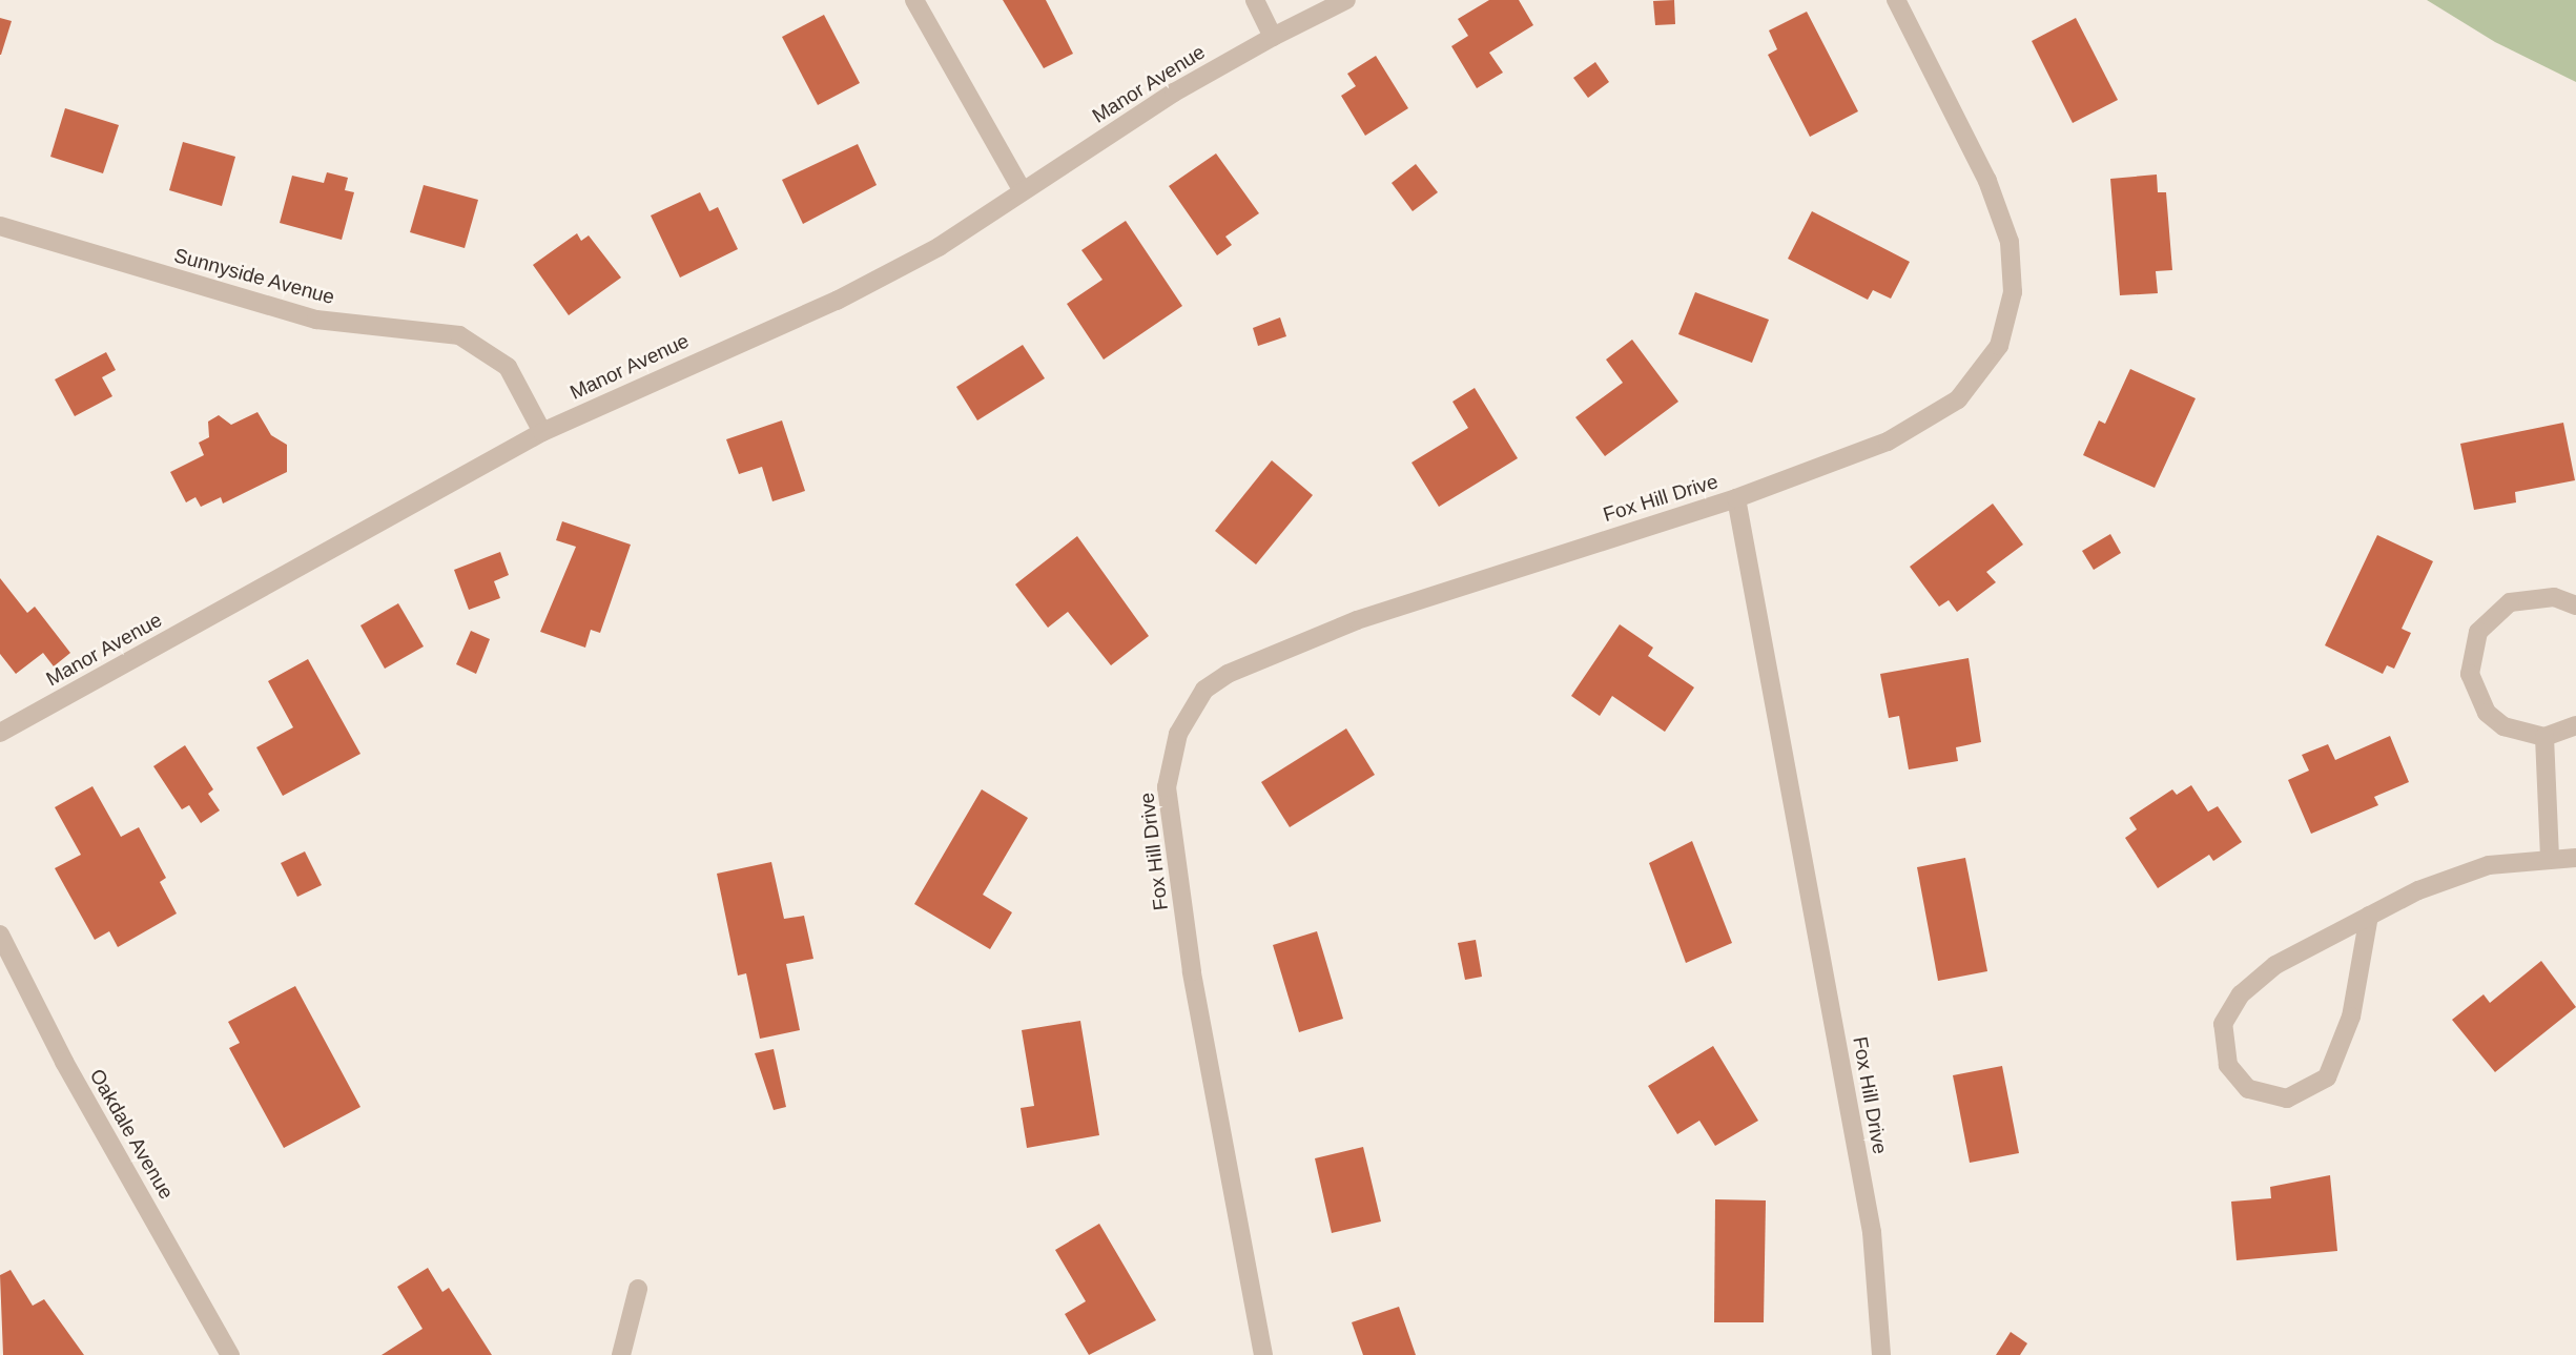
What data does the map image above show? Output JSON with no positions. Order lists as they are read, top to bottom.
{
  "streets": {
    "street": [
      "Manor Avenue",
      "Sunnyside Avenue",
      "Fox Hill Drive",
      "Oakdale Avenue"
    ]
  },
  "crossings": [
    ["Manor Avenue", "Sunnyside Avenue"]
  ]
}
